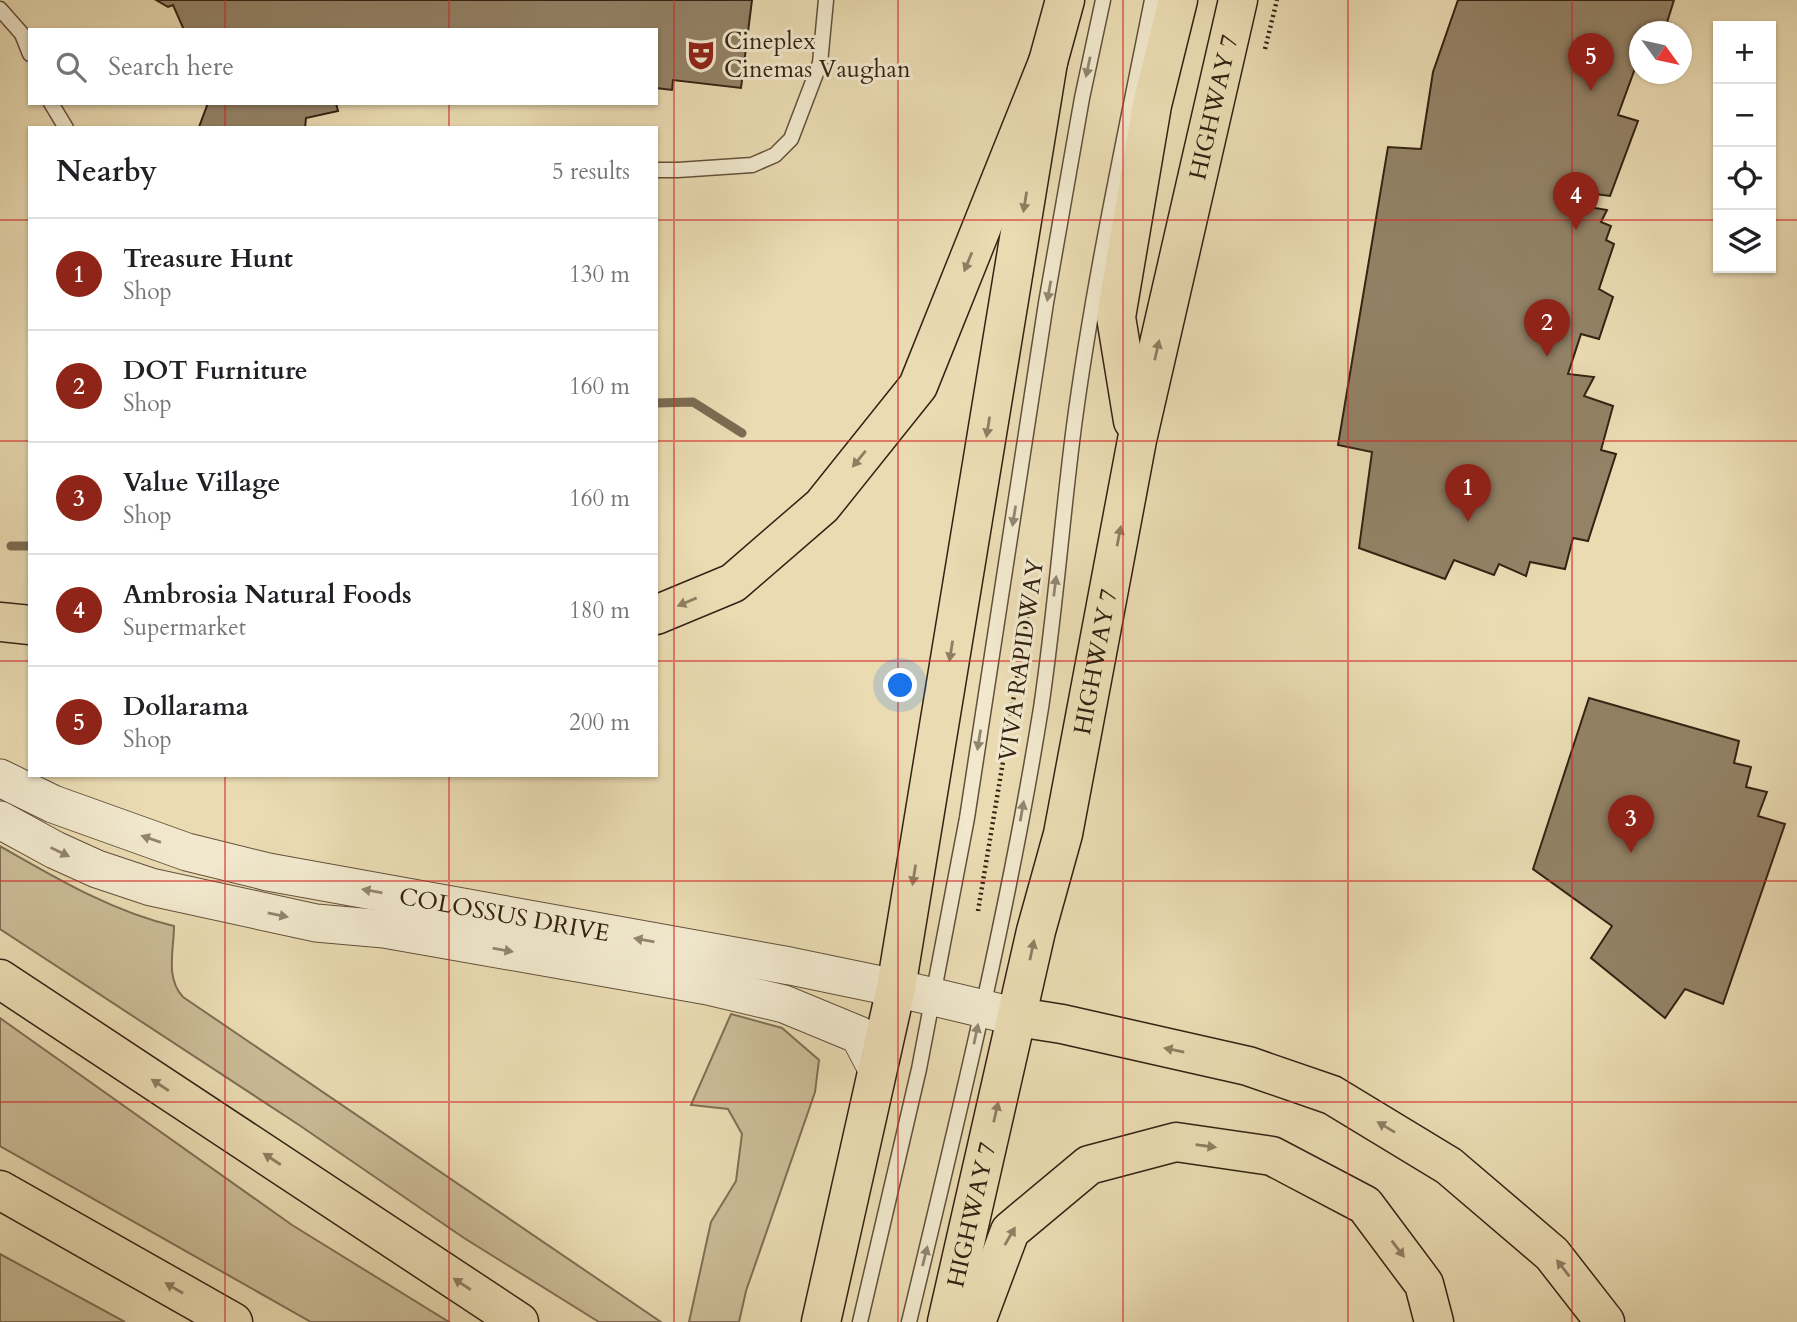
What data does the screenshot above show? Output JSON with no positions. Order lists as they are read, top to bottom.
{
  "streets": {
    "main road": ["HIGHWAY 7"],
    "street": ["COLOSSUS DRIVE"],
    "lane": ["VIVA RAPIDWAY"]
  },
  "crossings": [
    ["HIGHWAY 7", "VIVA RAPIDWAY"],
    ["HIGHWAY 7", "COLOSSUS DRIVE"],
    ["VIVA RAPIDWAY", "COLOSSUS DRIVE"]
  ],
  "places": {
    "theatre": ["Cineplex Cinemas Vaughan"]
  },
  "north": "bottom right",
  "page": {
    "map_buttons": ["+", "−"],
    "search": "Search here",
    "pins": [
      "5",
      "4",
      "2",
      "1",
      "3"
    ],
    "heading": ["Nearby", "5 results"],
    "list": [
      {
        "mark": "1",
        "name": "Treasure Hunt",
        "note": "Shop",
        "value": "130 m"
      },
      {
        "mark": "2",
        "name": "DOT Furniture",
        "note": "Shop",
        "value": "160 m"
      },
      {
        "mark": "3",
        "name": "Value Village",
        "note": "Shop",
        "value": "160 m"
      },
      {
        "mark": "4",
        "name": "Ambrosia Natural Foods",
        "note": "Supermarket",
        "value": "180 m"
      },
      {
        "mark": "5",
        "name": "Dollarama",
        "note": "Shop",
        "value": "200 m"
      }
    ]
  }
}
